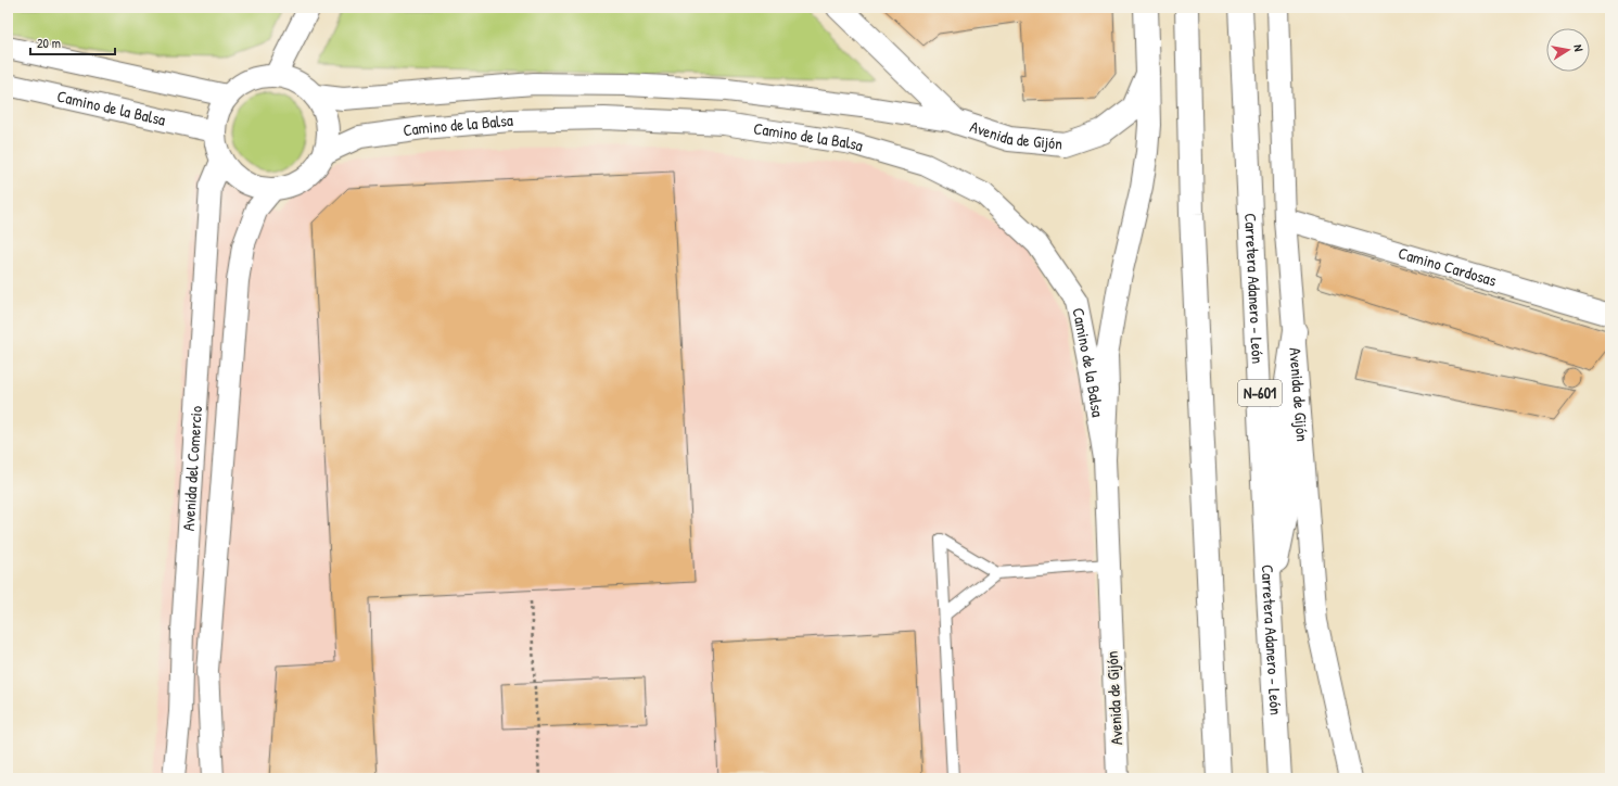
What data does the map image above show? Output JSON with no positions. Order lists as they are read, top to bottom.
{
  "streets": {
    "main road": ["Avenida de Gijón", "Carretera Adanero - León", "N-601"],
    "street": ["Camino de la Balsa", "Camino Cardosas", "Avenida del Comercio"]
  },
  "crossings": [
    ["Camino de la Balsa", "Avenida de Gijón"],
    ["Camino de la Balsa", "Avenida del Comercio"],
    ["Avenida de Gijón", "Camino Cardosas"]
  ],
  "scale_bar": "20 m",
  "north": "right"
}
